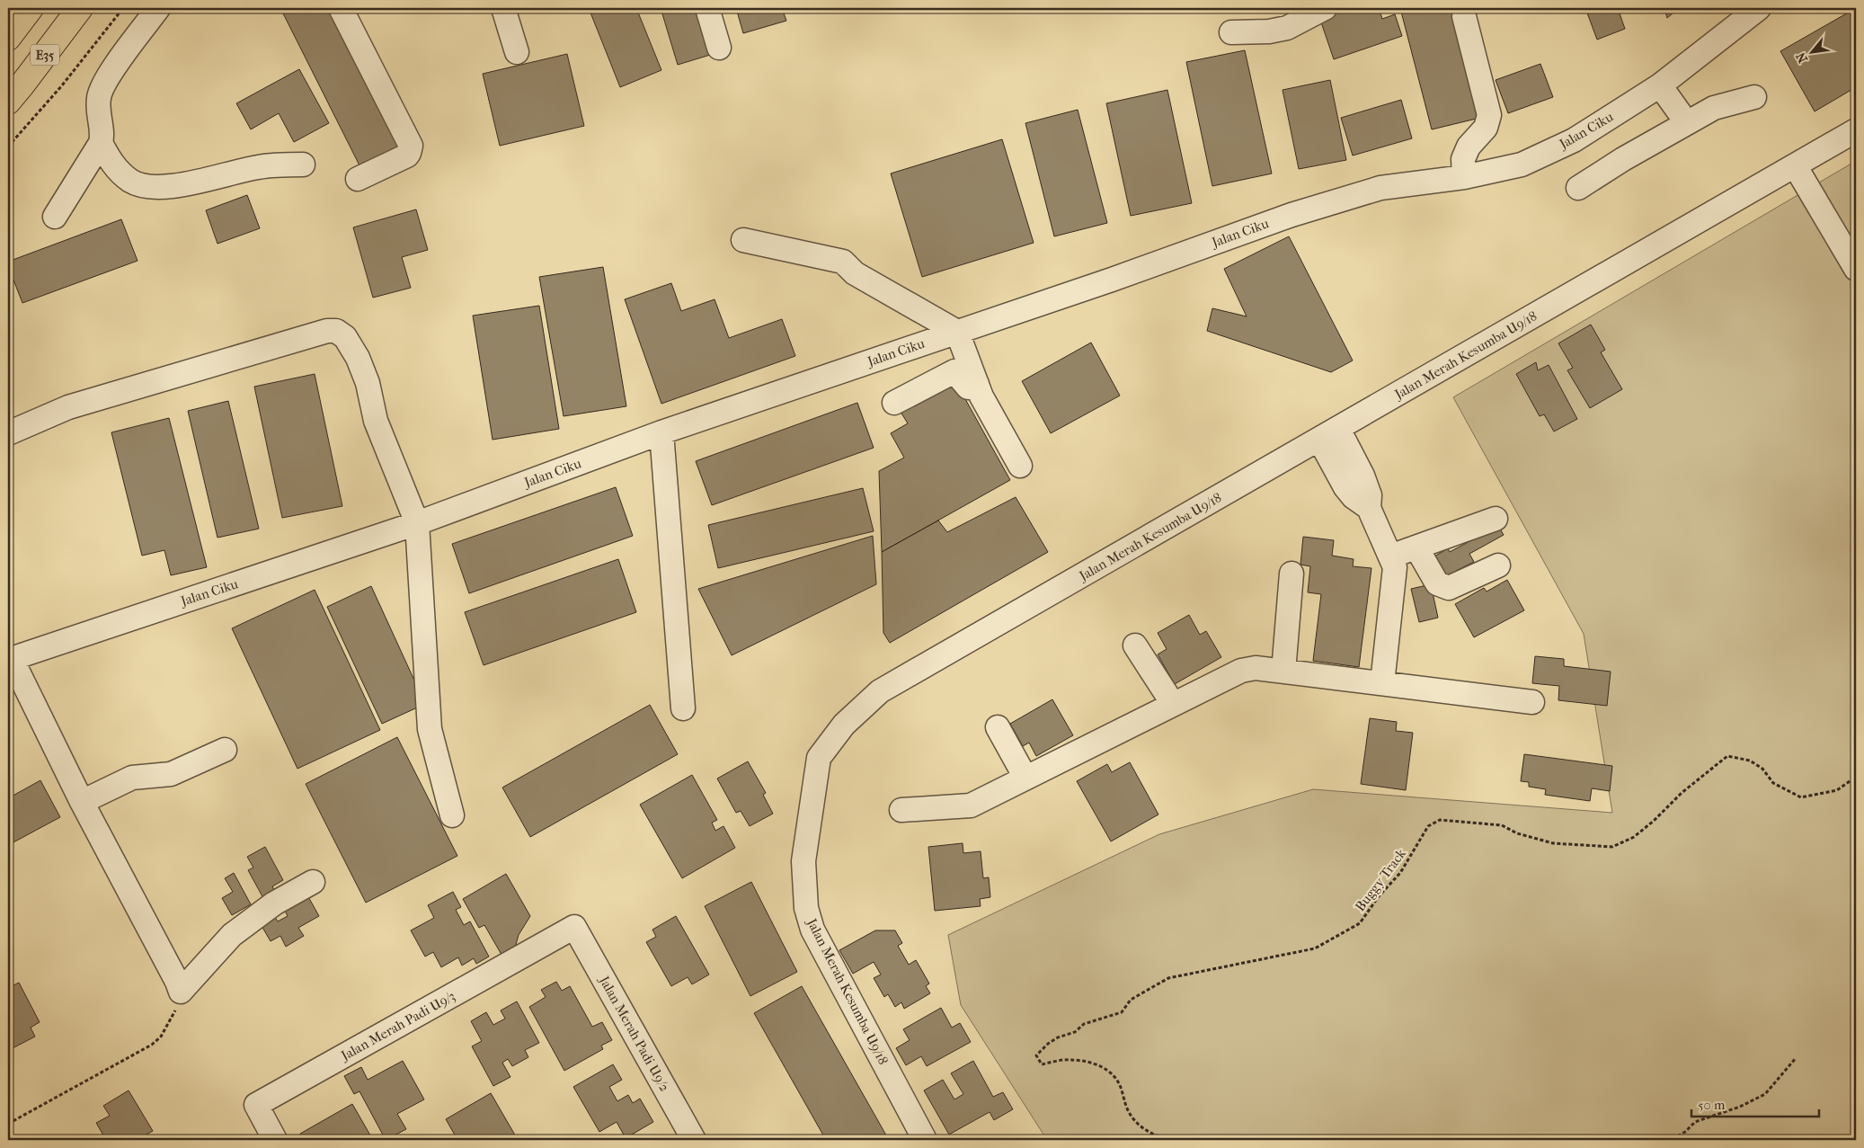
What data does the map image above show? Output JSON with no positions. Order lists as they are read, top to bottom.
{
  "streets": {
    "highway": ["E35"],
    "street": [
      "Jalan Ciku",
      "Jalan Merah Kesumba U9/18",
      "Jalan Merah Padi U9/3",
      "Jalan Merah Padi U9/2"
    ],
    "path": ["Buggy Track"]
  },
  "crossings": [
    ["Jalan Merah Padi U9/3", "Jalan Merah Padi U9/2"]
  ],
  "scale_bar": "50 m",
  "north": "bottom left"
}
